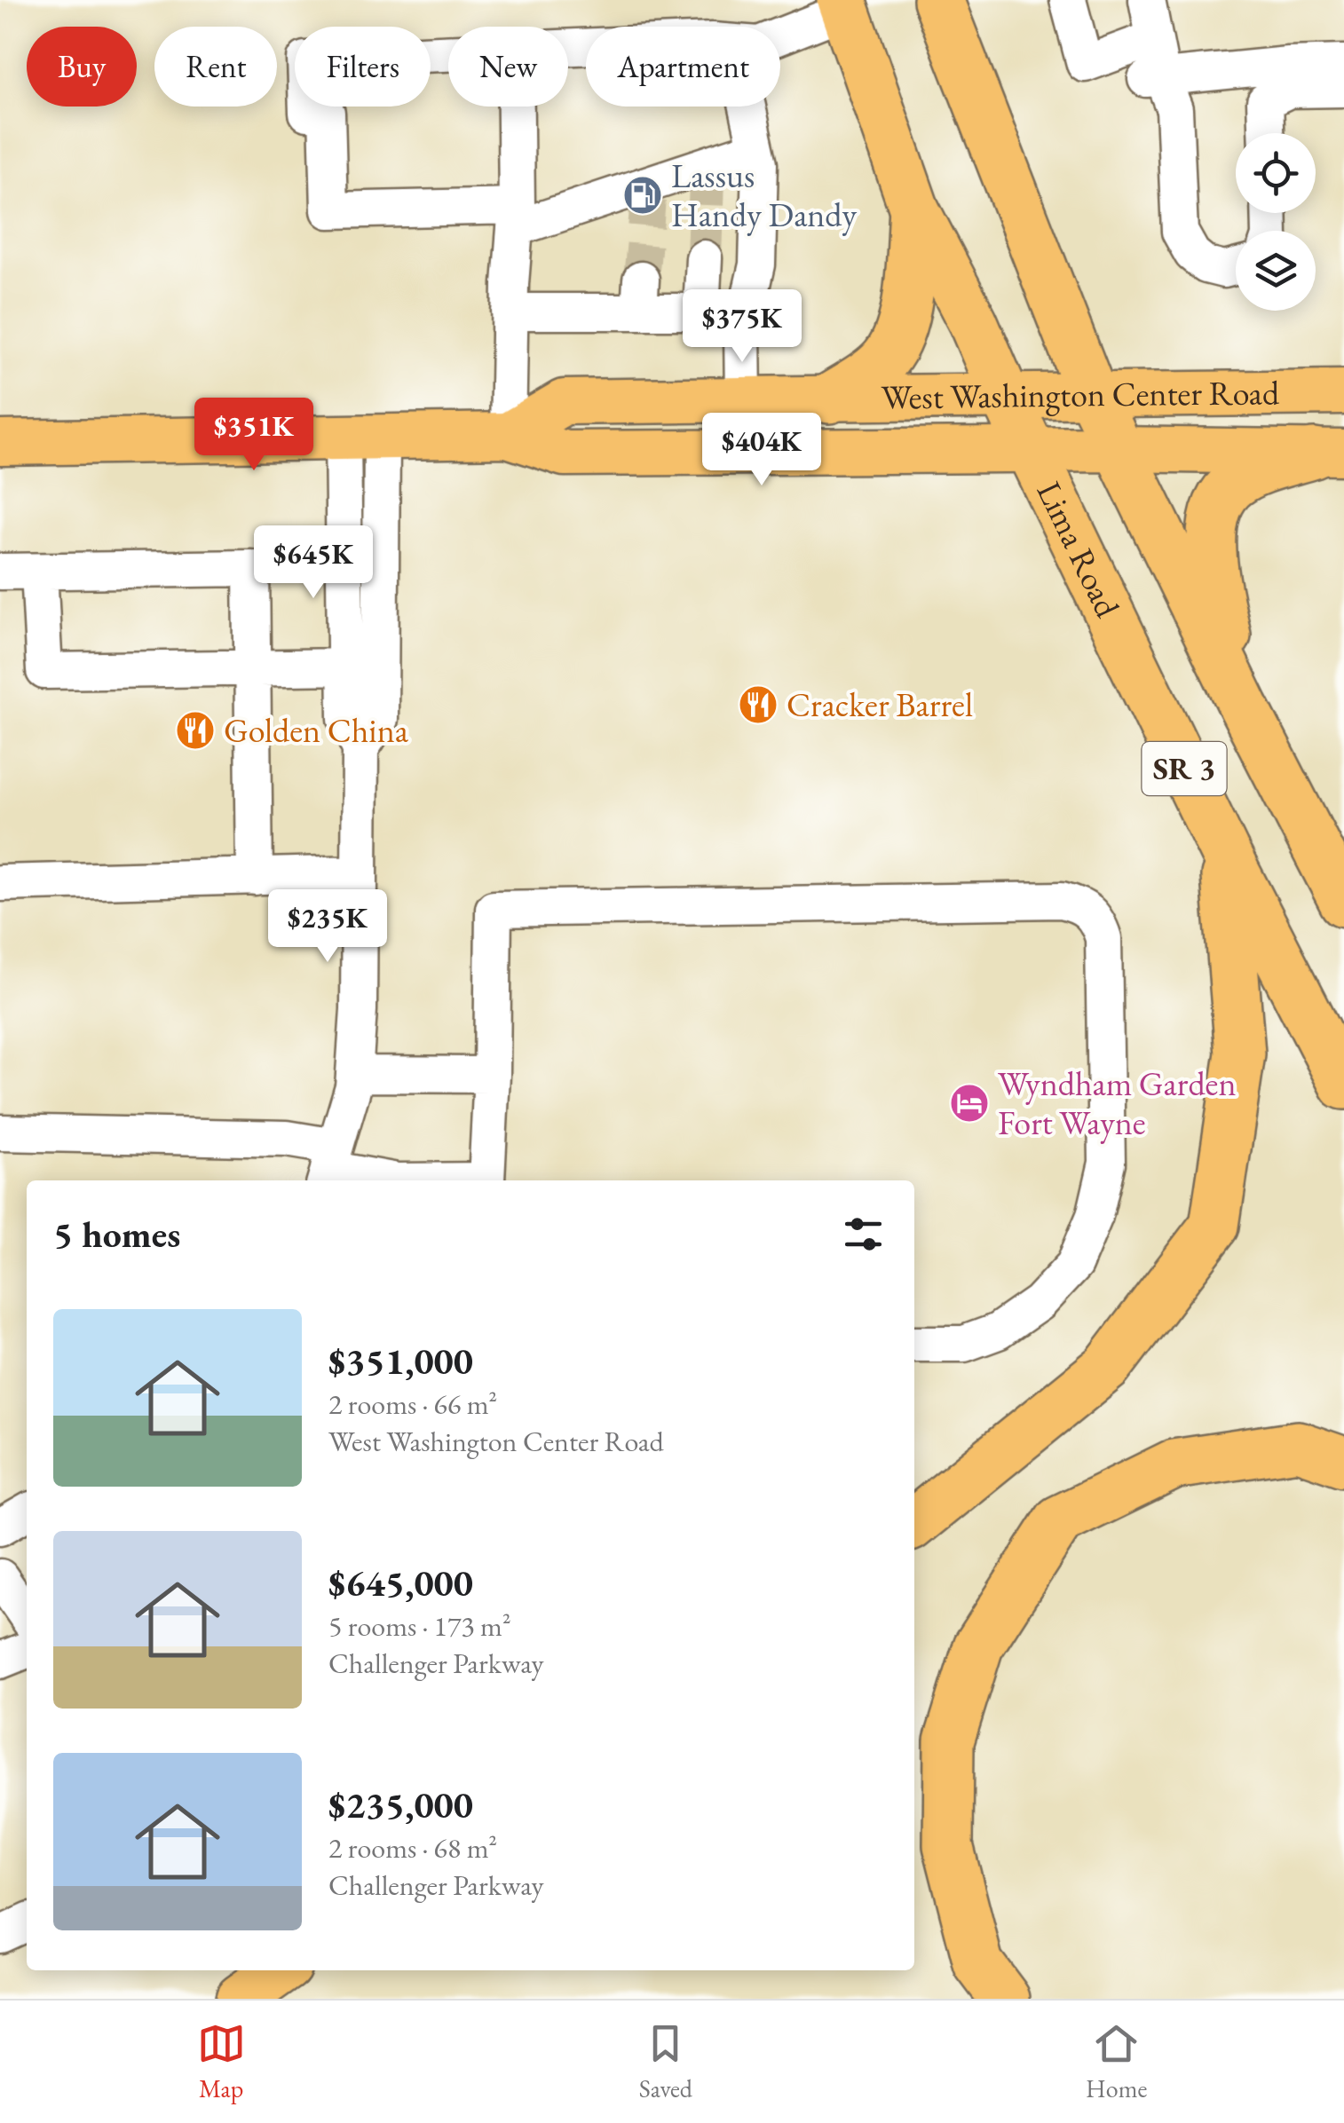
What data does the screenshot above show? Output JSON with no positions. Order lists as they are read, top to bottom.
{
  "streets": {
    "highway": ["Lima Road", "SR 3"],
    "main road": ["West Washington Center Road"]
  },
  "crossings": [
    ["West Washington Center Road", "Lima Road"],
    ["West Washington Center Road", "SR 3"]
  ],
  "places": {
    "fuel station": ["Lassus Handy Dandy"],
    "restaurant": ["Cracker Barrel", "Golden China"],
    "hotel": ["Wyndham Garden Fort Wayne"]
  },
  "page": {
    "chip": [
      "Buy",
      "Rent",
      "Filters",
      "New",
      "Apartment"
    ],
    "price": [
      "$375K",
      "$351K",
      "$404K",
      "$645K",
      "$235K"
    ],
    "heading": "5 homes",
    "list": [
      {
        "name": "$351,000",
        "note": "2 rooms · 66 m² · West Washington Center Road"
      },
      {
        "name": "$645,000",
        "note": "5 rooms · 173 m² · Challenger Parkway"
      },
      {
        "name": "$235,000",
        "note": "2 rooms · 68 m² · Challenger Parkway"
      }
    ],
    "tabs": ["Map", "Saved", "Home"]
  }
}
